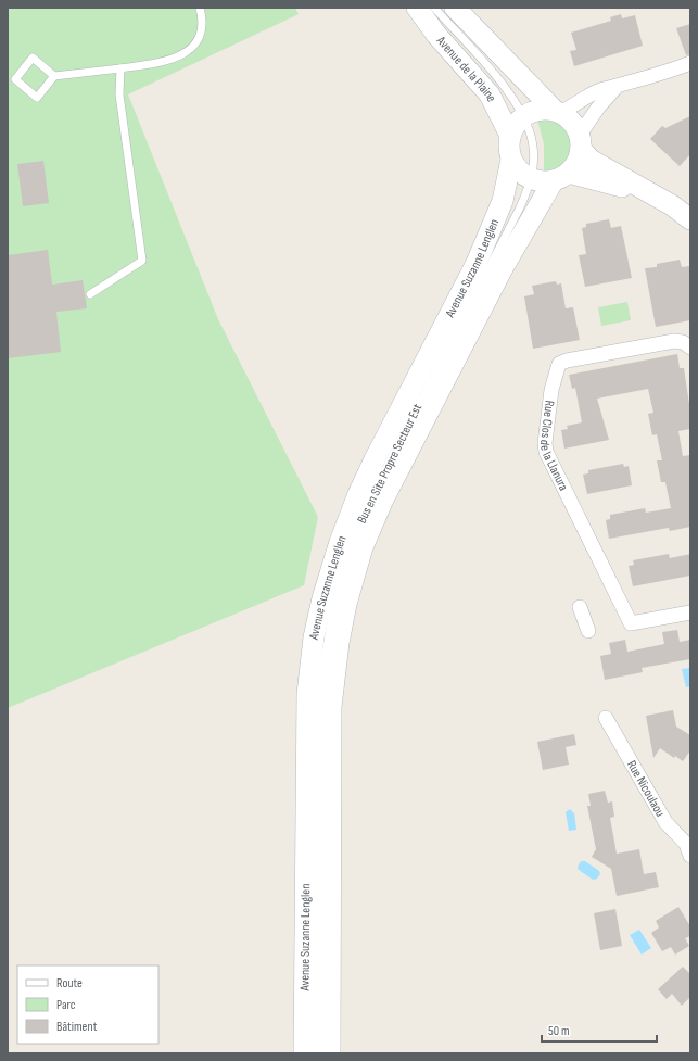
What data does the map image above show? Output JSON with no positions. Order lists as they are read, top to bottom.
{
  "streets": {
    "street": [
      "Avenue de la Plaine",
      "Avenue Suzanne Lenglen",
      "Rue Clos de la Llanura",
      "Rue Nicoulaou"
    ],
    "lane": ["Bus en Site Propre Secteur Est"]
  },
  "crossings": [
    ["Avenue de la Plaine", "Avenue Suzanne Lenglen"]
  ],
  "legend": ["Route", "Parc", "Bâtiment"],
  "scale_bar": "50 m"
}
